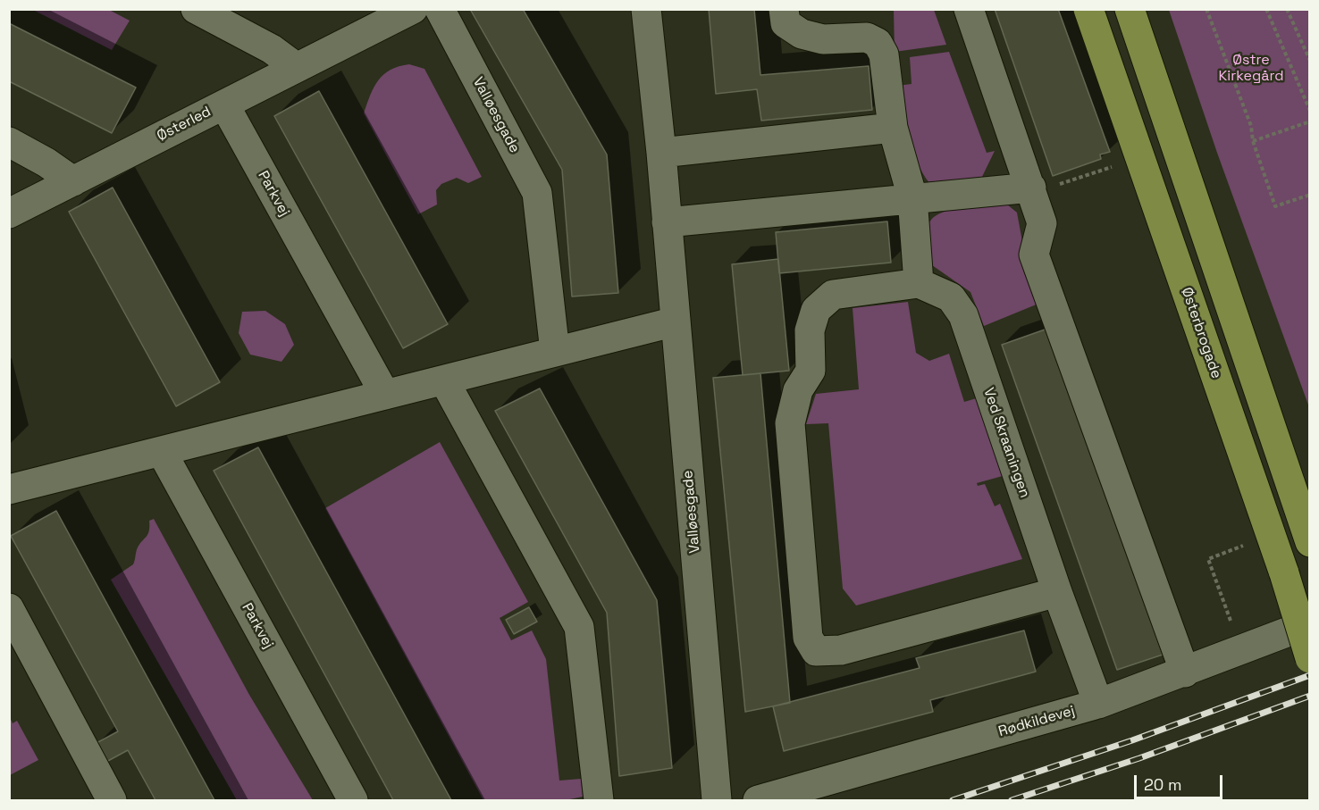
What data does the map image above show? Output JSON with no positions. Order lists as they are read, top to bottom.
{
  "streets": {
    "main road": ["Østerbrogade"],
    "street": [
      "Valløesgade",
      "Østerled",
      "Parkvej",
      "Ved Skraaningen",
      "Rødkildevej"
    ]
  },
  "crossings": [
    ["Østerled", "Parkvej"],
    ["Ved Skraaningen", "Rødkildevej"]
  ],
  "parks": ["Østre Kirkegård"],
  "scale_bar": "20 m"
}
